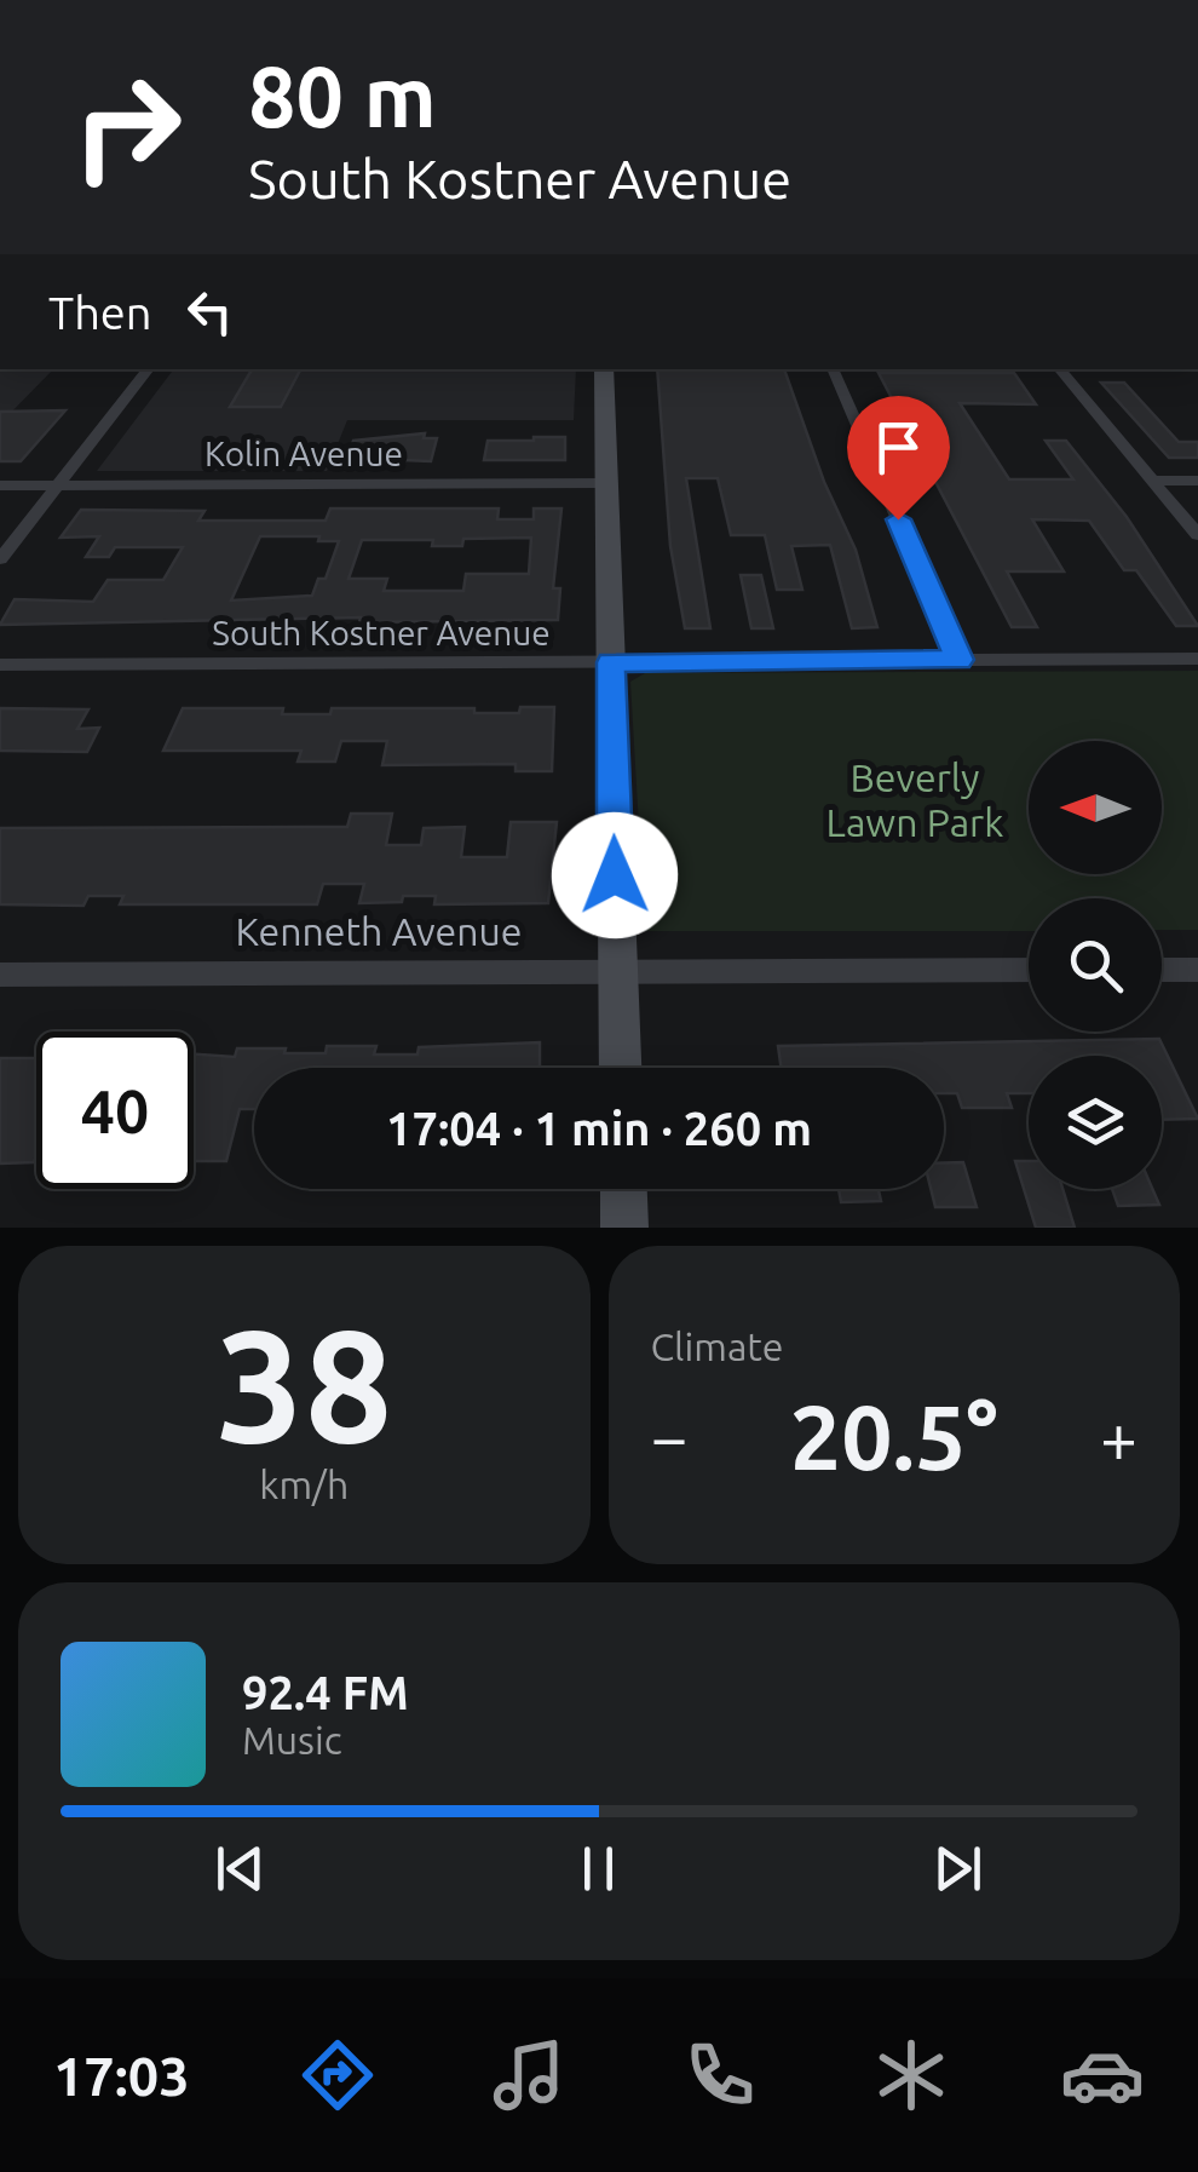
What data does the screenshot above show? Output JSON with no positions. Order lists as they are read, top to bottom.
{
  "streets": {
    "street": ["Kolin Avenue", "South Kostner Avenue", "Kenneth Avenue"]
  },
  "parks": ["Beverly Lawn Park"],
  "north": "left",
  "page": {
    "turn": ["80 m", "South Kostner Avenue"],
    "then": "Then",
    "limit": "40",
    "trip": "17:04 · 1 min · 260 m",
    "tile": [
      ["38", "km/h"],
      "Climate"
    ],
    "heat": ["−", "20.5°", "+"],
    "song": ["92.4 FM", "Music"],
    "tabs": "17:03"
  }
}
